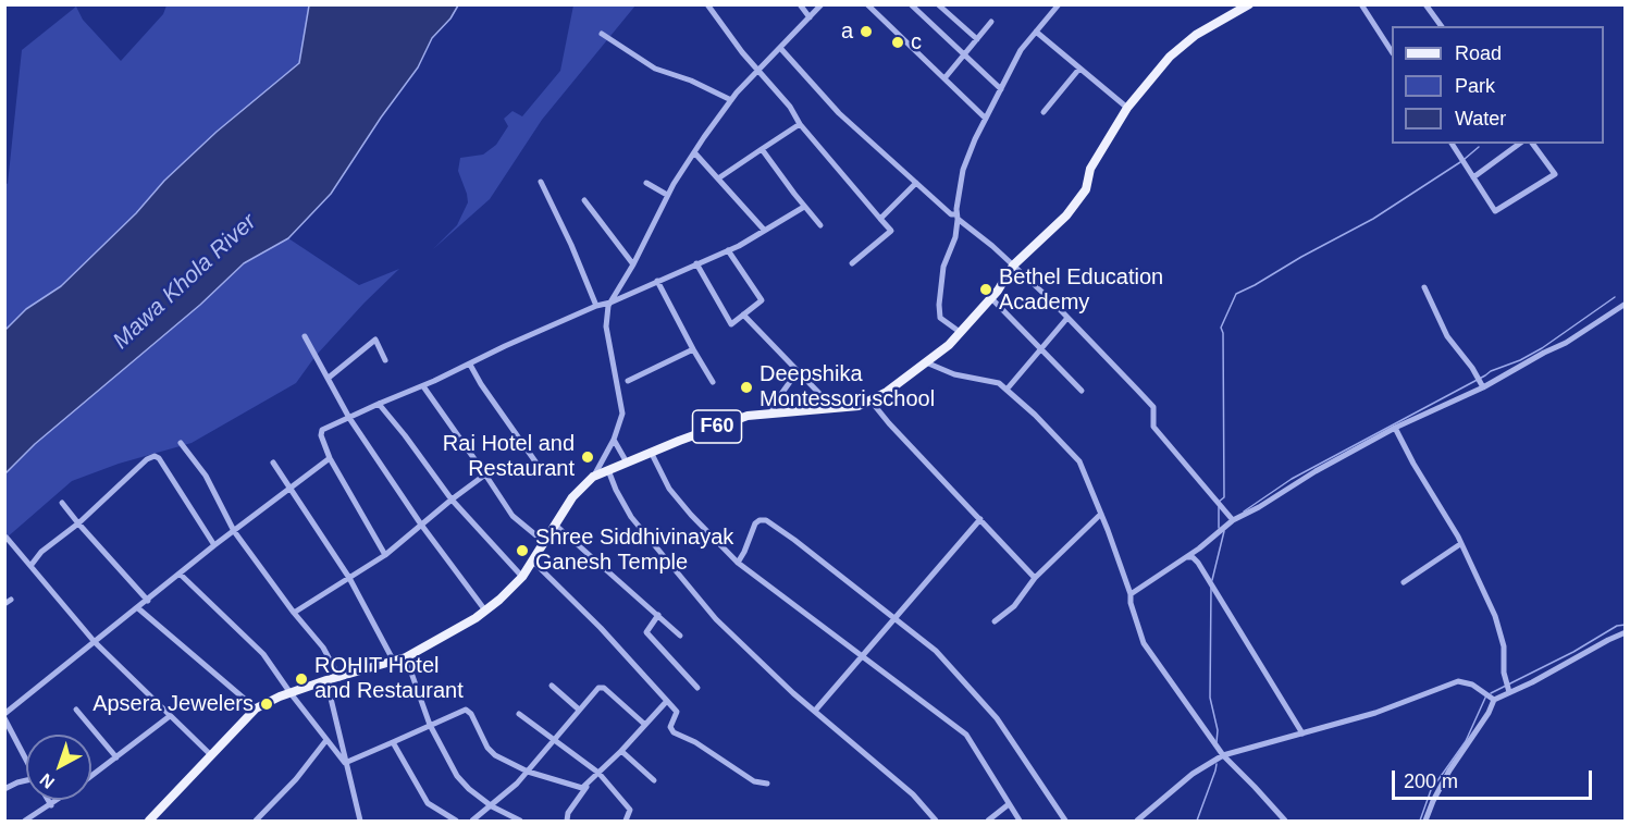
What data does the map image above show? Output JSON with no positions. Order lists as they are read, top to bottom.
{
  "streets": {
    "main road": ["F60"]
  },
  "water": ["Mawa Khola River"],
  "places": [
    "a",
    "c",
    "Bethel Education Academy",
    "Deepshika Montessori school",
    "Rai Hotel and Restaurant",
    "Shree Siddhivinayak Ganesh Temple",
    "ROHIT Hotel and Restaurant",
    "Apsera Jewelers"
  ],
  "legend": ["Road", "Park", "Water"],
  "scale_bar": "200 m",
  "north": "bottom left"
}
